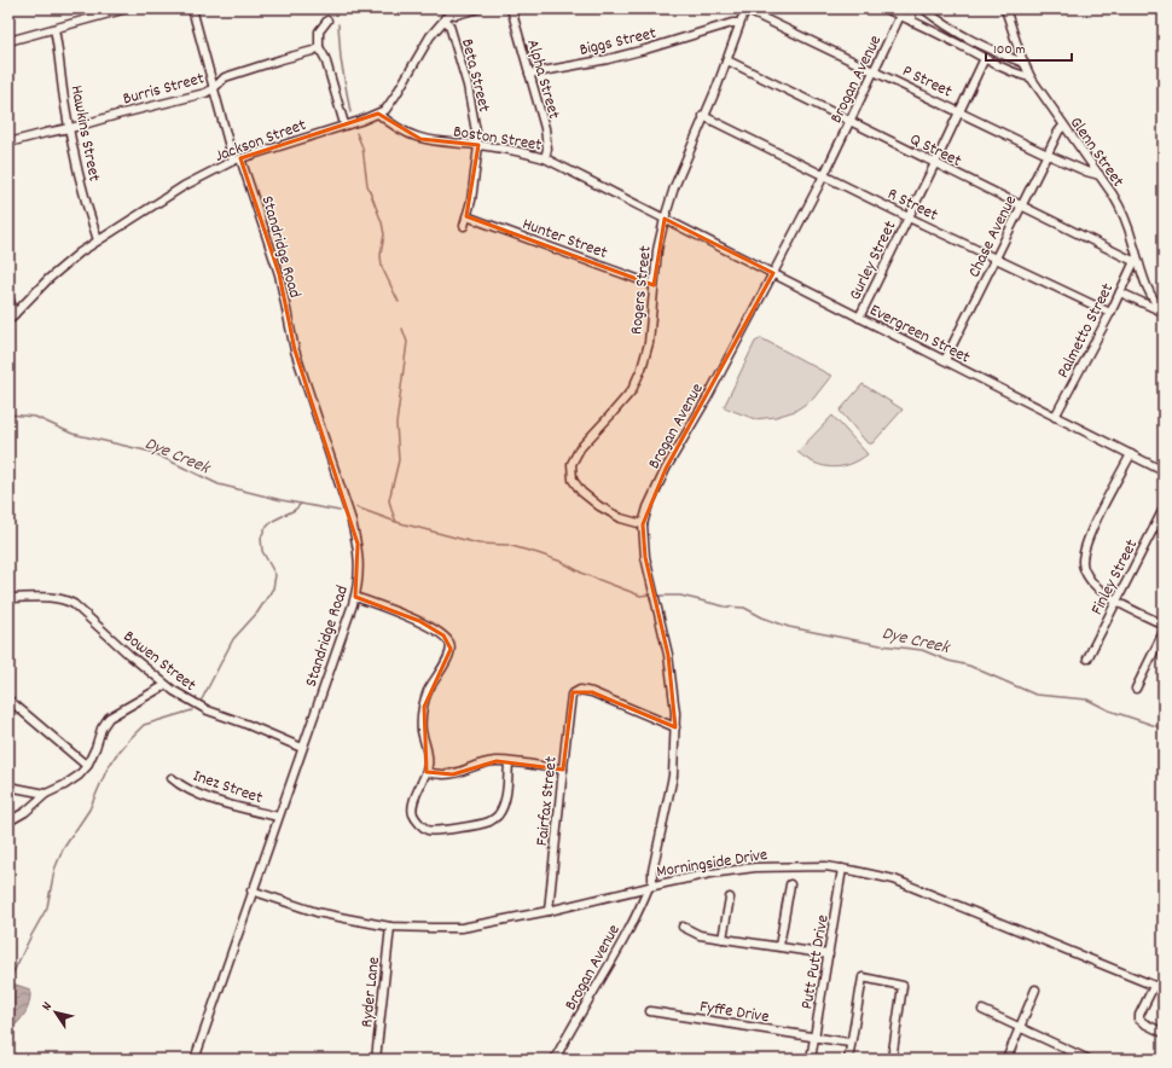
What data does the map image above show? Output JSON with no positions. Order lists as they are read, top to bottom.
{
  "streets": {
    "street": [
      "Biggs Street",
      "Beta Street",
      "Alpha Street",
      "Brogan Avenue",
      "P Street",
      "Burris Street",
      "Hawkins Street",
      "Boston Street",
      "Jackson Street",
      "Q Street",
      "Glenn Street",
      "R Street",
      "Chase Avenue",
      "Hunter Street",
      "Standridge Road",
      "Gurley Street",
      "Rogers Street",
      "Palmetto Street",
      "Evergreen Street",
      "Finley Street",
      "Bowen Street",
      "Inez Street",
      "Fairfax Street",
      "Morningside Drive",
      "Putt Putt Drive",
      "Ryder Lane",
      "Fyffe Drive"
    ]
  },
  "crossings": [
    ["Biggs Street", "Alpha Street"],
    ["Biggs Street", "Rogers Street"],
    ["Beta Street", "Boston Street"],
    ["Beta Street", "Jackson Street"],
    ["Beta Street", "Hunter Street"],
    ["Alpha Street", "Boston Street"],
    ["Brogan Avenue", "P Street"],
    ["Brogan Avenue", "Q Street"],
    ["Brogan Avenue", "R Street"],
    ["Brogan Avenue", "Rogers Street"],
    ["Brogan Avenue", "Evergreen Street"],
    ["Brogan Avenue", "Fairfax Street"],
    ["Brogan Avenue", "Morningside Drive"],
    ["P Street", "Glenn Street"],
    ["P Street", "Chase Avenue"],
    ["P Street", "Gurley Street"],
    ["P Street", "Rogers Street"],
    ["Burris Street", "Hawkins Street"],
    ["Burris Street", "Standridge Road"],
    ["Hawkins Street", "Jackson Street"],
    ["Boston Street", "Jackson Street"],
    ["Boston Street", "Rogers Street"],
    ["Boston Street", "Evergreen Street"],
    ["Jackson Street", "Standridge Road"],
    ["Q Street", "Glenn Street"],
    ["Q Street", "Chase Avenue"],
    ["Q Street", "Gurley Street"],
    ["Q Street", "Rogers Street"],
    ["Q Street", "Palmetto Street"],
    ["Glenn Street", "Chase Avenue"],
    ["Glenn Street", "Palmetto Street"],
    ["R Street", "Chase Avenue"],
    ["R Street", "Gurley Street"],
    ["R Street", "Rogers Street"],
    ["R Street", "Palmetto Street"],
    ["Chase Avenue", "Evergreen Street"],
    ["Hunter Street", "Rogers Street"],
    ["Standridge Road", "Bowen Street"],
    ["Standridge Road", "Inez Street"],
    ["Standridge Road", "Morningside Drive"],
    ["Gurley Street", "Evergreen Street"],
    ["Rogers Street", "Evergreen Street"],
    ["Palmetto Street", "Evergreen Street"],
    ["Fairfax Street", "Morningside Drive"],
    ["Morningside Drive", "Putt Putt Drive"],
    ["Morningside Drive", "Ryder Lane"],
    ["Putt Putt Drive", "Fyffe Drive"]
  ],
  "water": ["Dye Creek"],
  "scale_bar": "100 m",
  "north": "top left"
}
